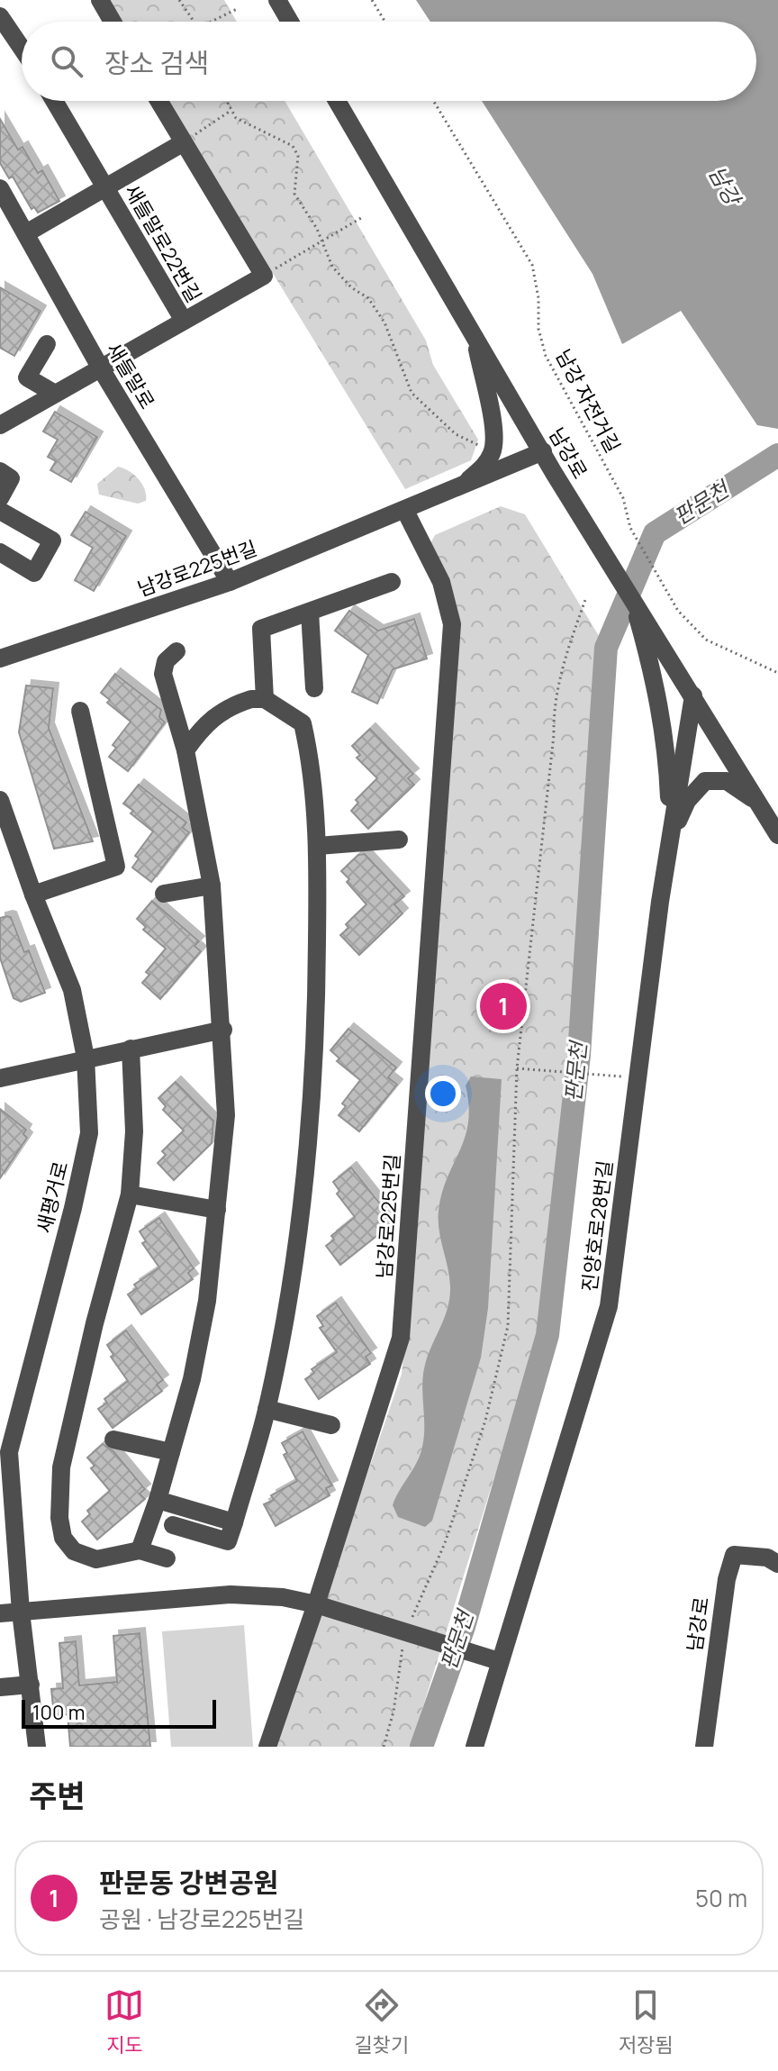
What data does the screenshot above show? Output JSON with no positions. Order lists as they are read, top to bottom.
{
  "streets": {
    "street": [
      "새들말로22번길",
      "새들말로",
      "남강로",
      "남강로225번길",
      "새평거로",
      "진양호로28번길"
    ],
    "path": ["남강 자전거길"]
  },
  "crossings": [
    ["새들말로22번길", "새들말로"],
    ["새들말로", "남강로225번길"],
    ["남강로", "남강로225번길"],
    ["남강로", "진양호로28번길"]
  ],
  "water": ["남강", "판문천"],
  "scale_bar": "100 m",
  "page": {
    "search": "장소 검색",
    "pins": "1",
    "scale": "100 m",
    "heading": "주변",
    "list": [
      {
        "mark": "1",
        "name": "판문동 강변공원",
        "note": "공원 · 남강로225번길",
        "value": "50 m"
      }
    ],
    "nav": ["지도", "길찾기", "저장됨"]
  }
}
